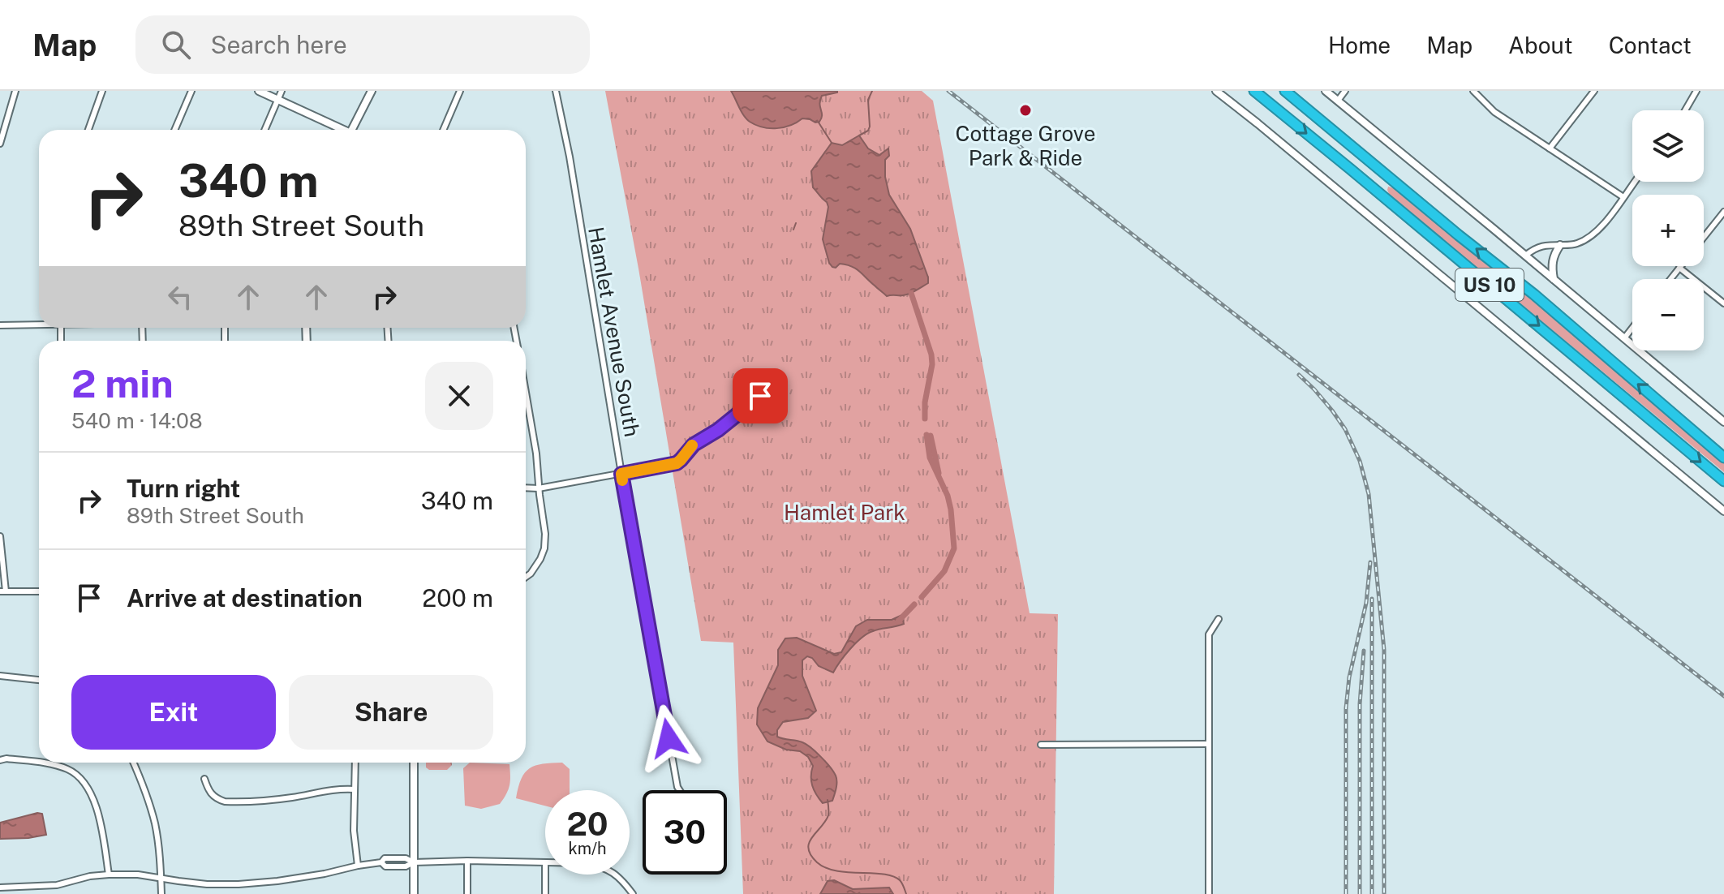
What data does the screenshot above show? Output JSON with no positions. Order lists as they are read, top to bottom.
{
  "streets": {
    "highway": ["US 10"],
    "street": ["Hamlet Avenue South"]
  },
  "parks": ["Hamlet Park"],
  "places": ["Cottage Grove Park & Ride"],
  "page": {
    "header": "Map",
    "search": "Search here",
    "nav": [
      "Home",
      "Map",
      "About",
      "Contact"
    ],
    "map_buttons": ["+", "−"],
    "turn": ["340 m", "89th Street South"],
    "heading": ["2 min", "540 m · 14:08"],
    "list": [
      {
        "name": "Turn right",
        "note": "89th Street South",
        "value": "340 m"
      },
      {
        "name": "Arrive at destination",
        "value": "200 m"
      }
    ],
    "buttons": ["Exit", "Share"],
    "speed": "20 km/h",
    "limit": "30"
  }
}
